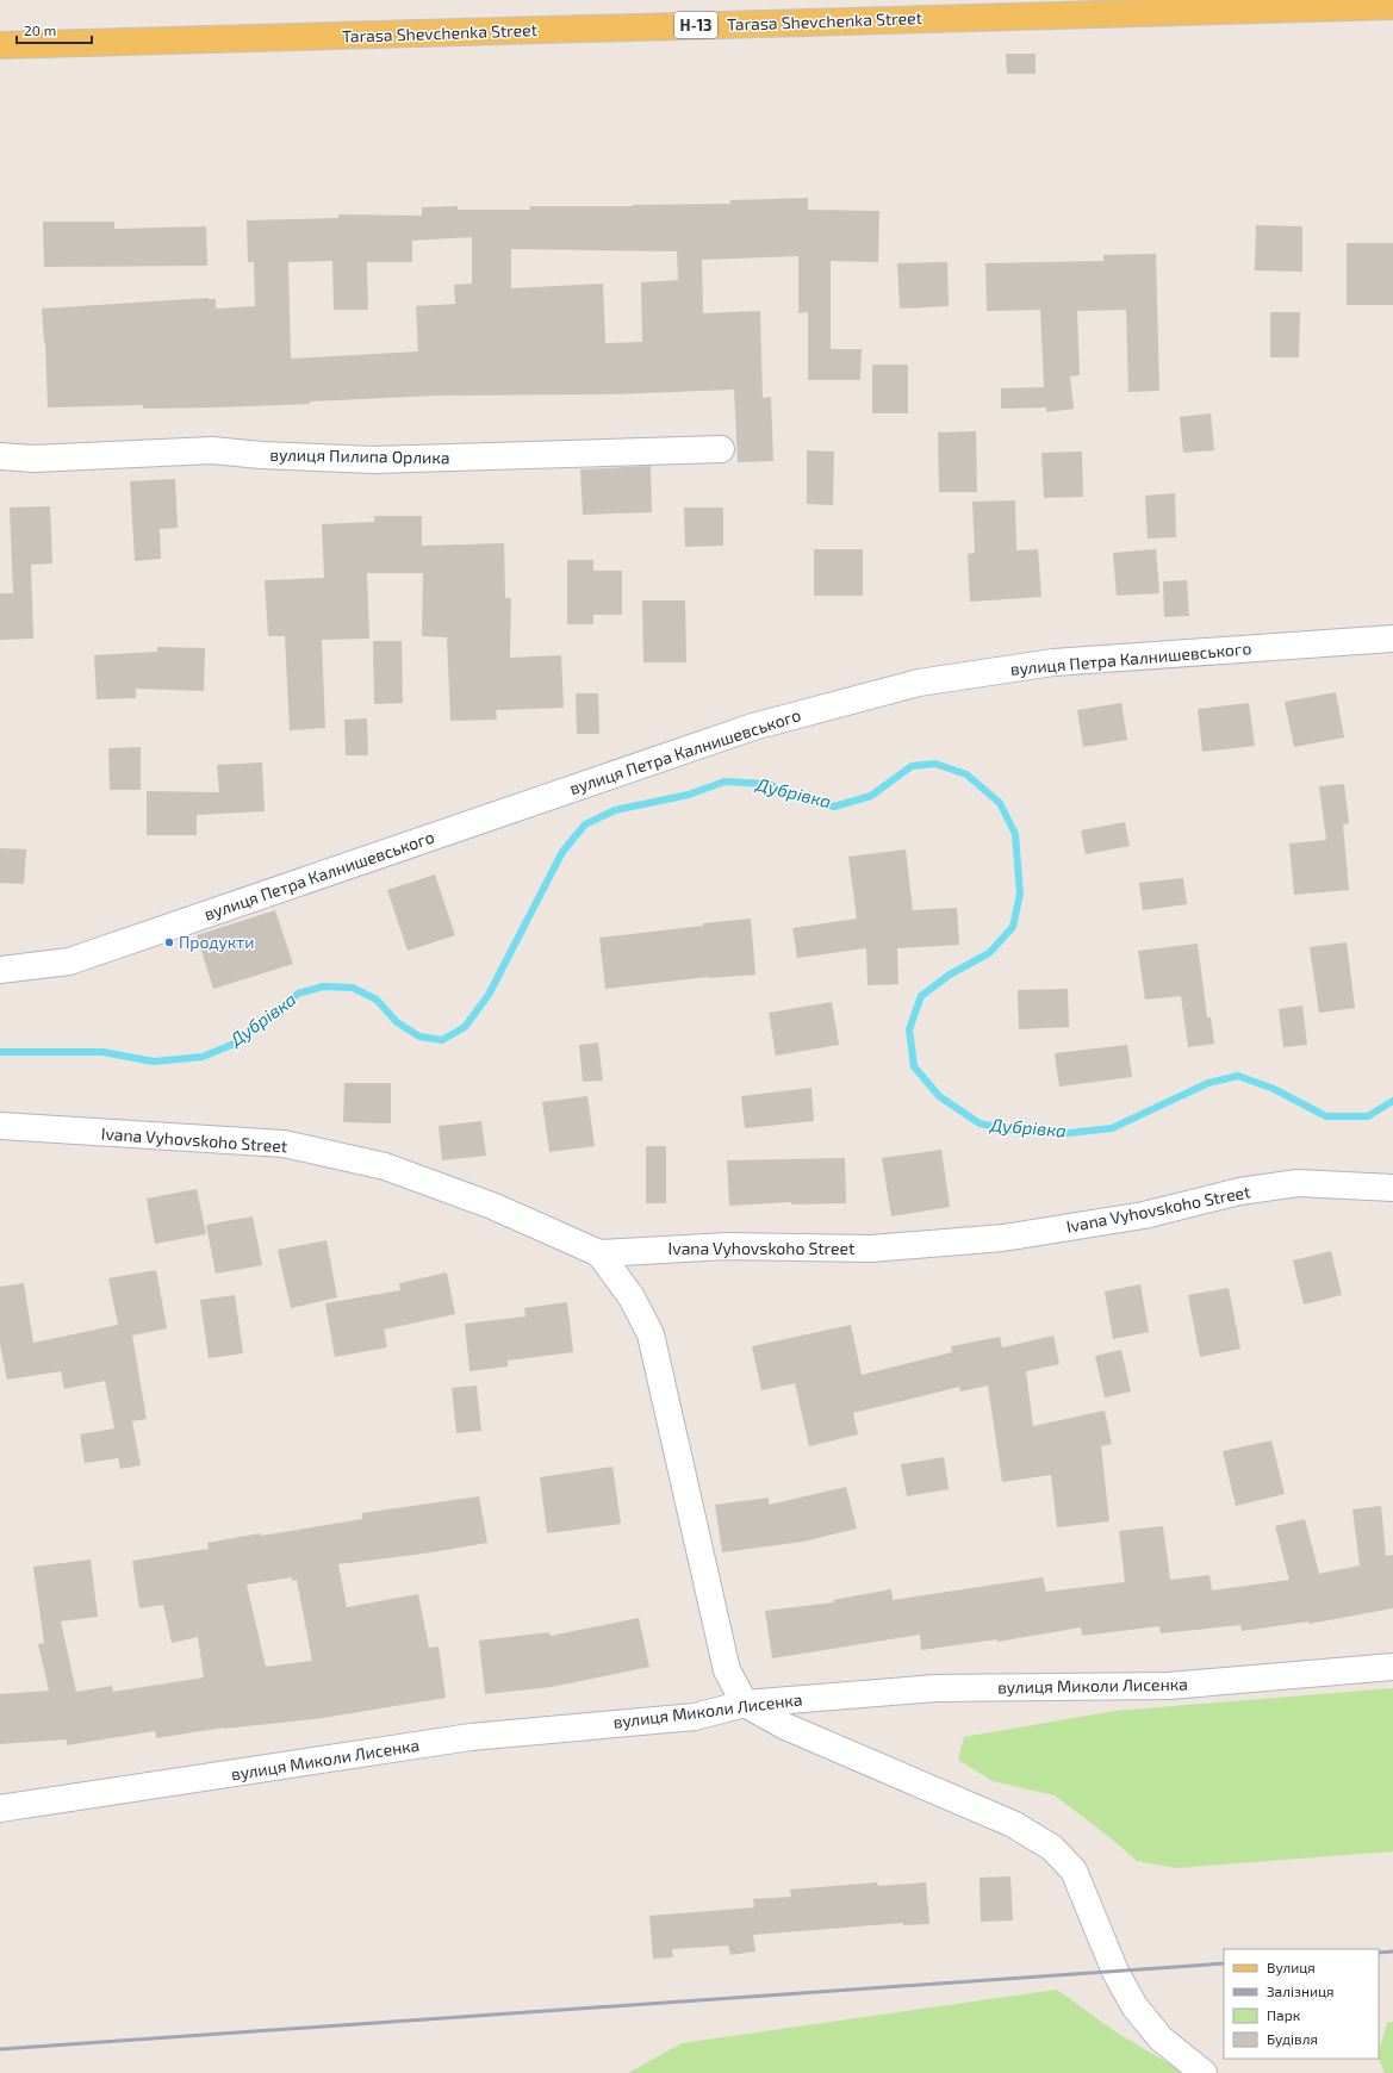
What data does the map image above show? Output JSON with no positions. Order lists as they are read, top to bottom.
{
  "streets": {
    "main road": ["Tarasa Shevchenka Street", "Н-13"],
    "street": [
      "вулиця Пилипа Орлика",
      "вулиця Петра Калнишевського",
      "Ivana Vyhovskoho Street",
      "вулиця Миколи Лисенка"
    ]
  },
  "water": ["Дубрівка"],
  "places": ["Продукти"],
  "legend": [
    "Вулиця",
    "Залізниця",
    "Парк",
    "Будівля"
  ],
  "scale_bar": "20 m"
}
